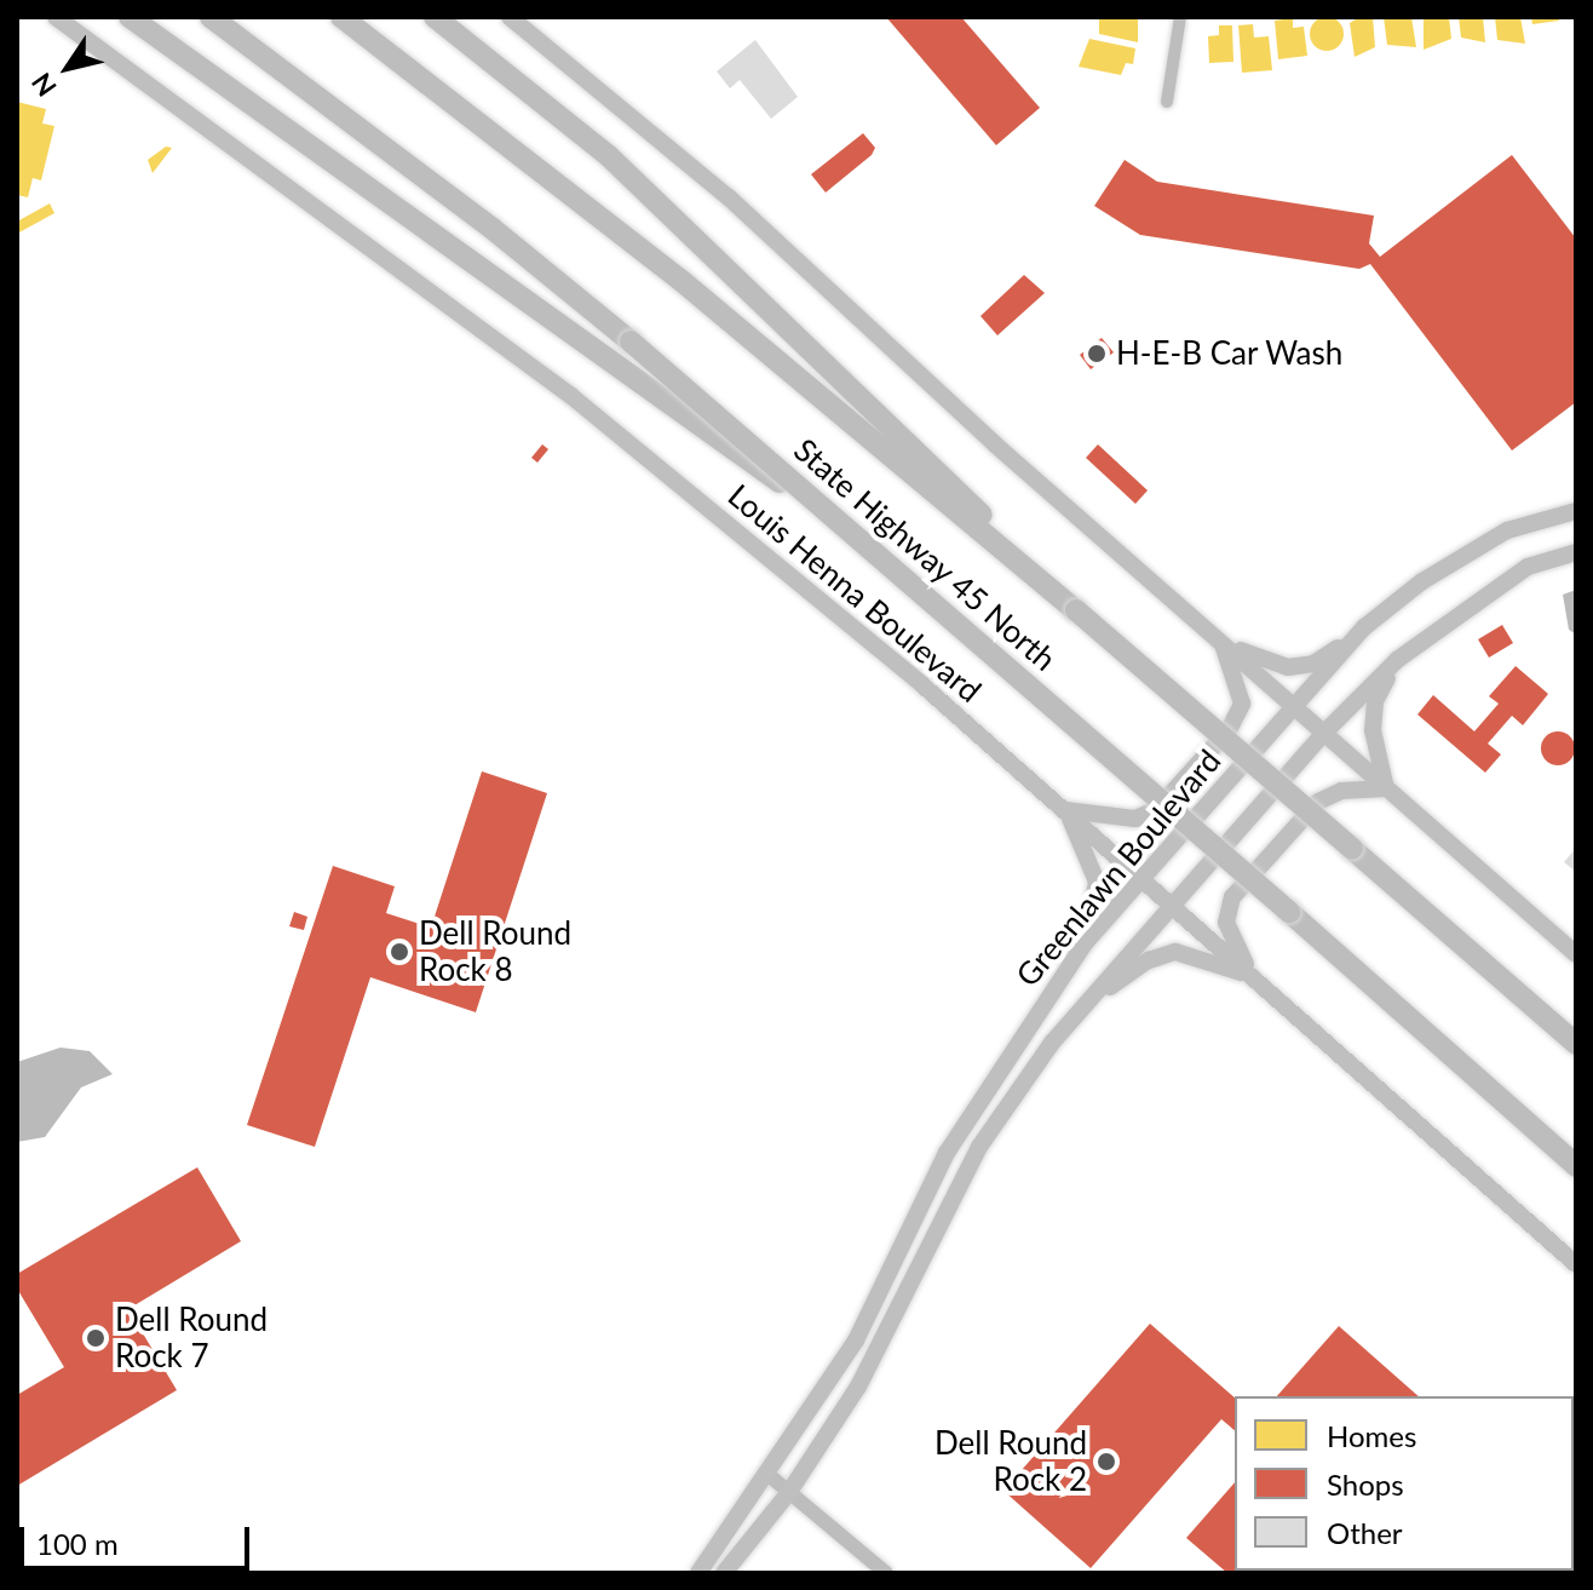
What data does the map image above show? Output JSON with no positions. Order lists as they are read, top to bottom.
{
  "streets": {
    "highway": ["State Highway 45 North"],
    "main road": ["Louis Henna Boulevard", "Greenlawn Boulevard"]
  },
  "crossings": [
    ["Louis Henna Boulevard", "Greenlawn Boulevard"]
  ],
  "places": [
    "H-E-B Car Wash",
    "Dell Round Rock 8",
    "Dell Round Rock 7",
    "Dell Round Rock 2"
  ],
  "legend": ["Homes", "Shops", "Other"],
  "scale_bar": "100 m",
  "north": "bottom left"
}
